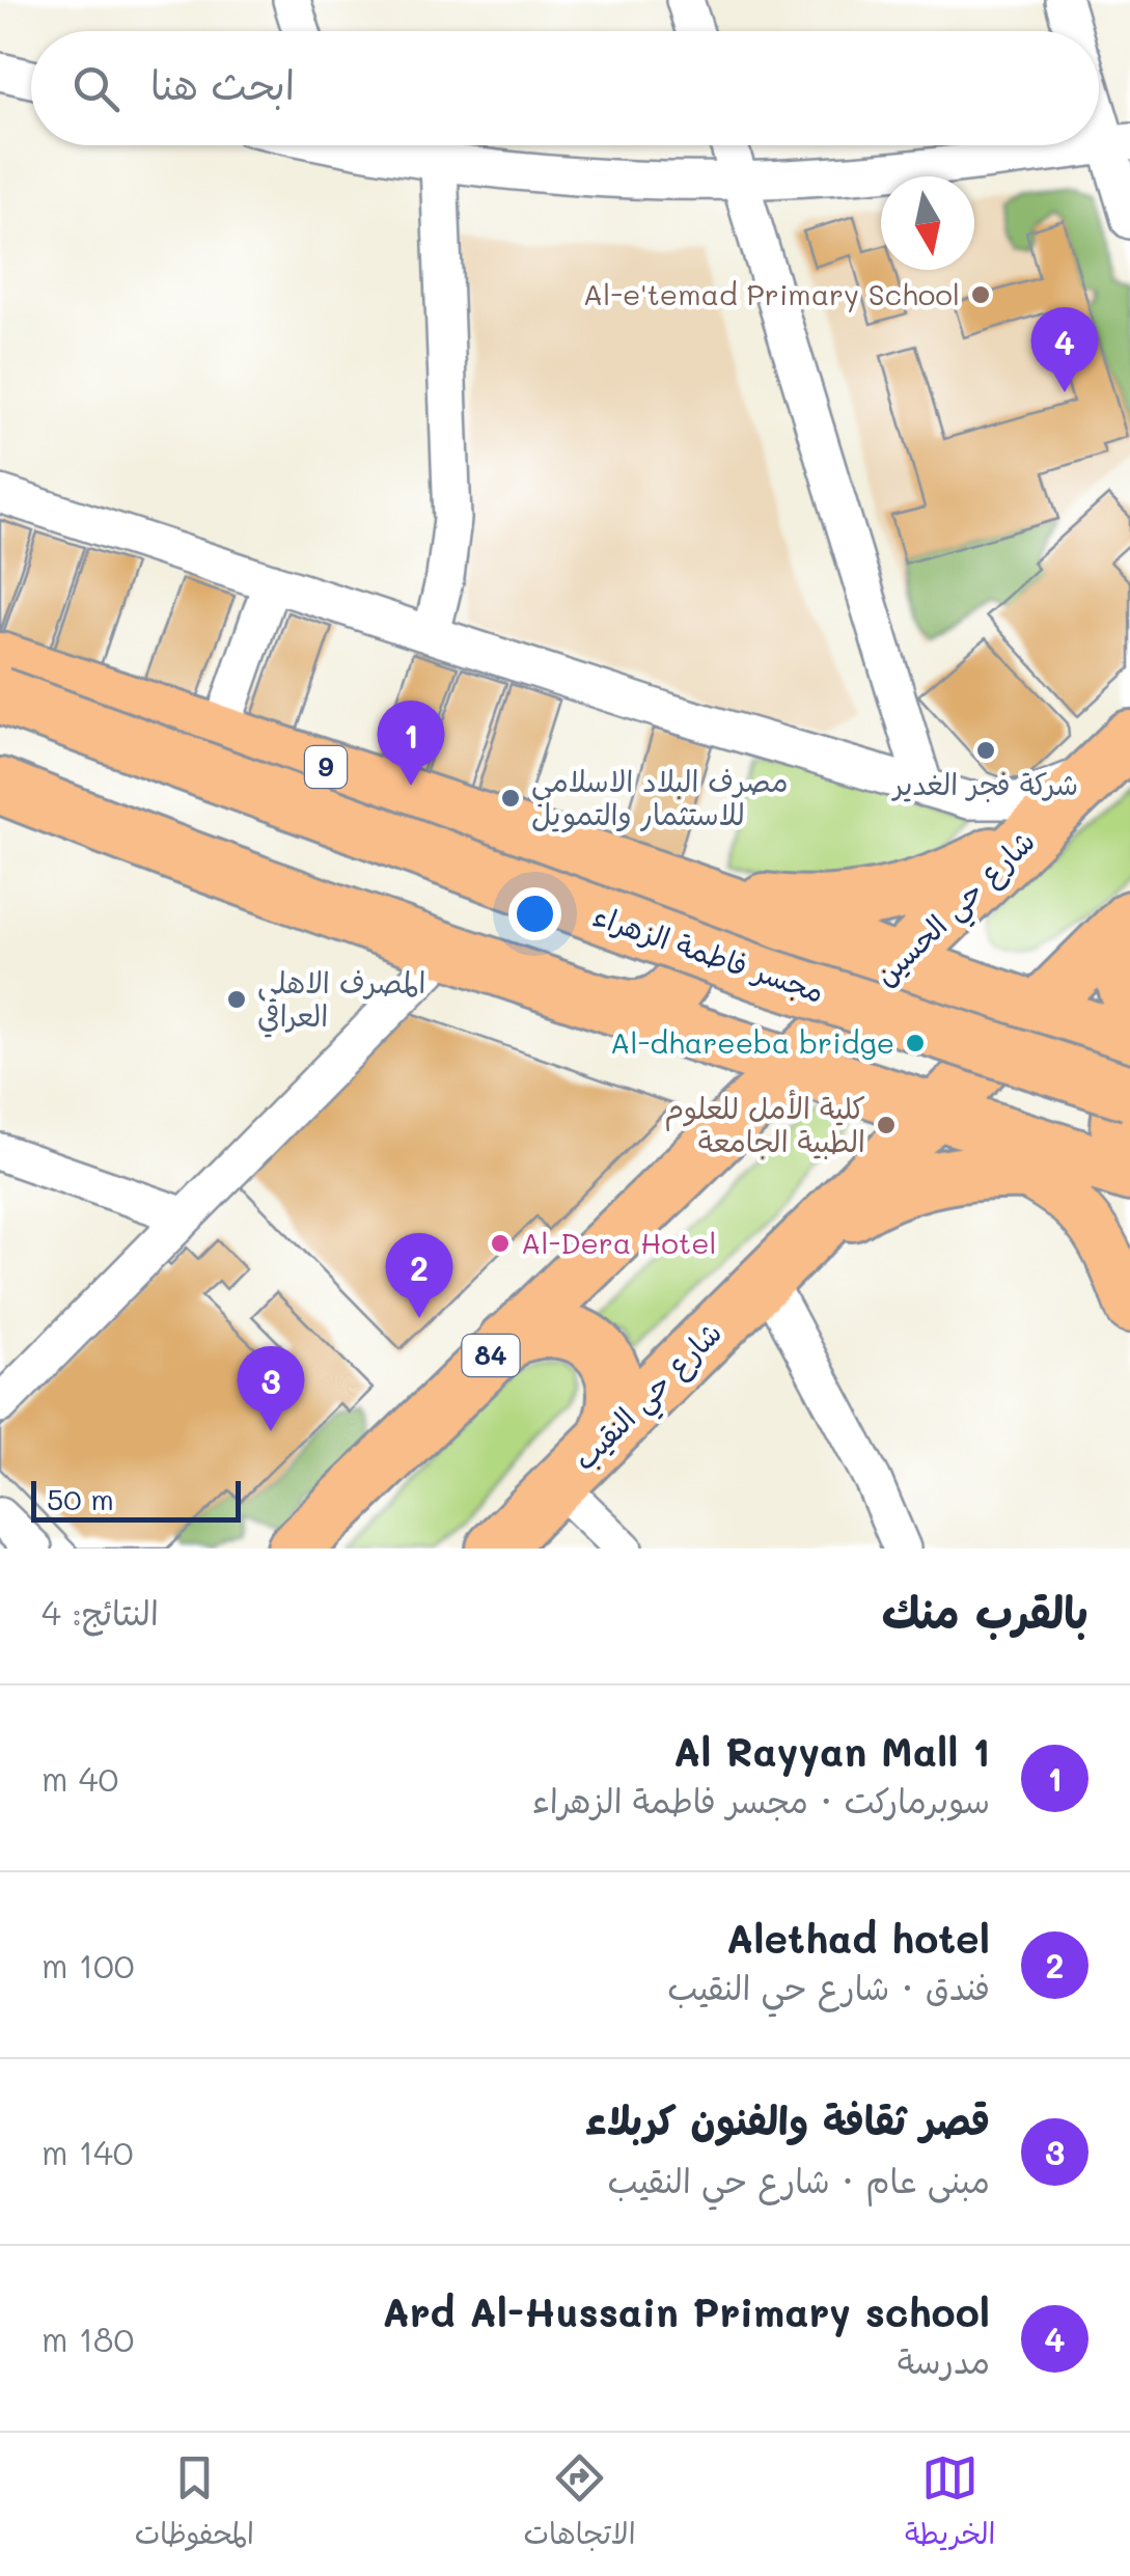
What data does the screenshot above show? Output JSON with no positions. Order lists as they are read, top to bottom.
{
  "streets": {
    "highway": [
      "9",
      "شارع حي الحسين",
      "مجسر فاطمة الزهراء",
      "84",
      "شارع حي النقيب"
    ]
  },
  "crossings": [
    ["9", "شارع حي الحسين"],
    ["شارع حي الحسين", "84"]
  ],
  "places": [
    "Al-e'temad Primary School",
    "شركة فجر الغدير",
    "مصرف البلاد الاسلامي للاستثمار والتمويل",
    "المصرف الاهلي العراقي",
    "Al-dhareeba bridge",
    "كلية الأمل للعلوم الطبية الجامعة",
    "Al-Dera Hotel"
  ],
  "scale_bar": "50 m",
  "north": "bottom",
  "page": {
    "search": "ابحث هنا",
    "pins": [
      "4",
      "1",
      "2",
      "3"
    ],
    "scale": "50 m",
    "heading": ["بالقرب منك", "النتائج: 4"],
    "list": [
      {
        "mark": "1",
        "name": "Al Rayyan Mall 1",
        "note": "سوبرماركت · مجسر فاطمة الزهراء",
        "value": "40 m"
      },
      {
        "mark": "2",
        "name": "Alethad hotel",
        "note": "فندق · شارع حي النقيب",
        "value": "100 m"
      },
      {
        "mark": "3",
        "name": "قصر ثقافة والفنون كربلاء",
        "note": "مبنى عام · شارع حي النقيب",
        "value": "140 m"
      },
      {
        "mark": "4",
        "name": "Ard Al-Hussain Primary school",
        "note": "مدرسة",
        "value": "180 m"
      }
    ],
    "nav": ["الخريطة", "الاتجاهات", "المحفوظات"]
  }
}
